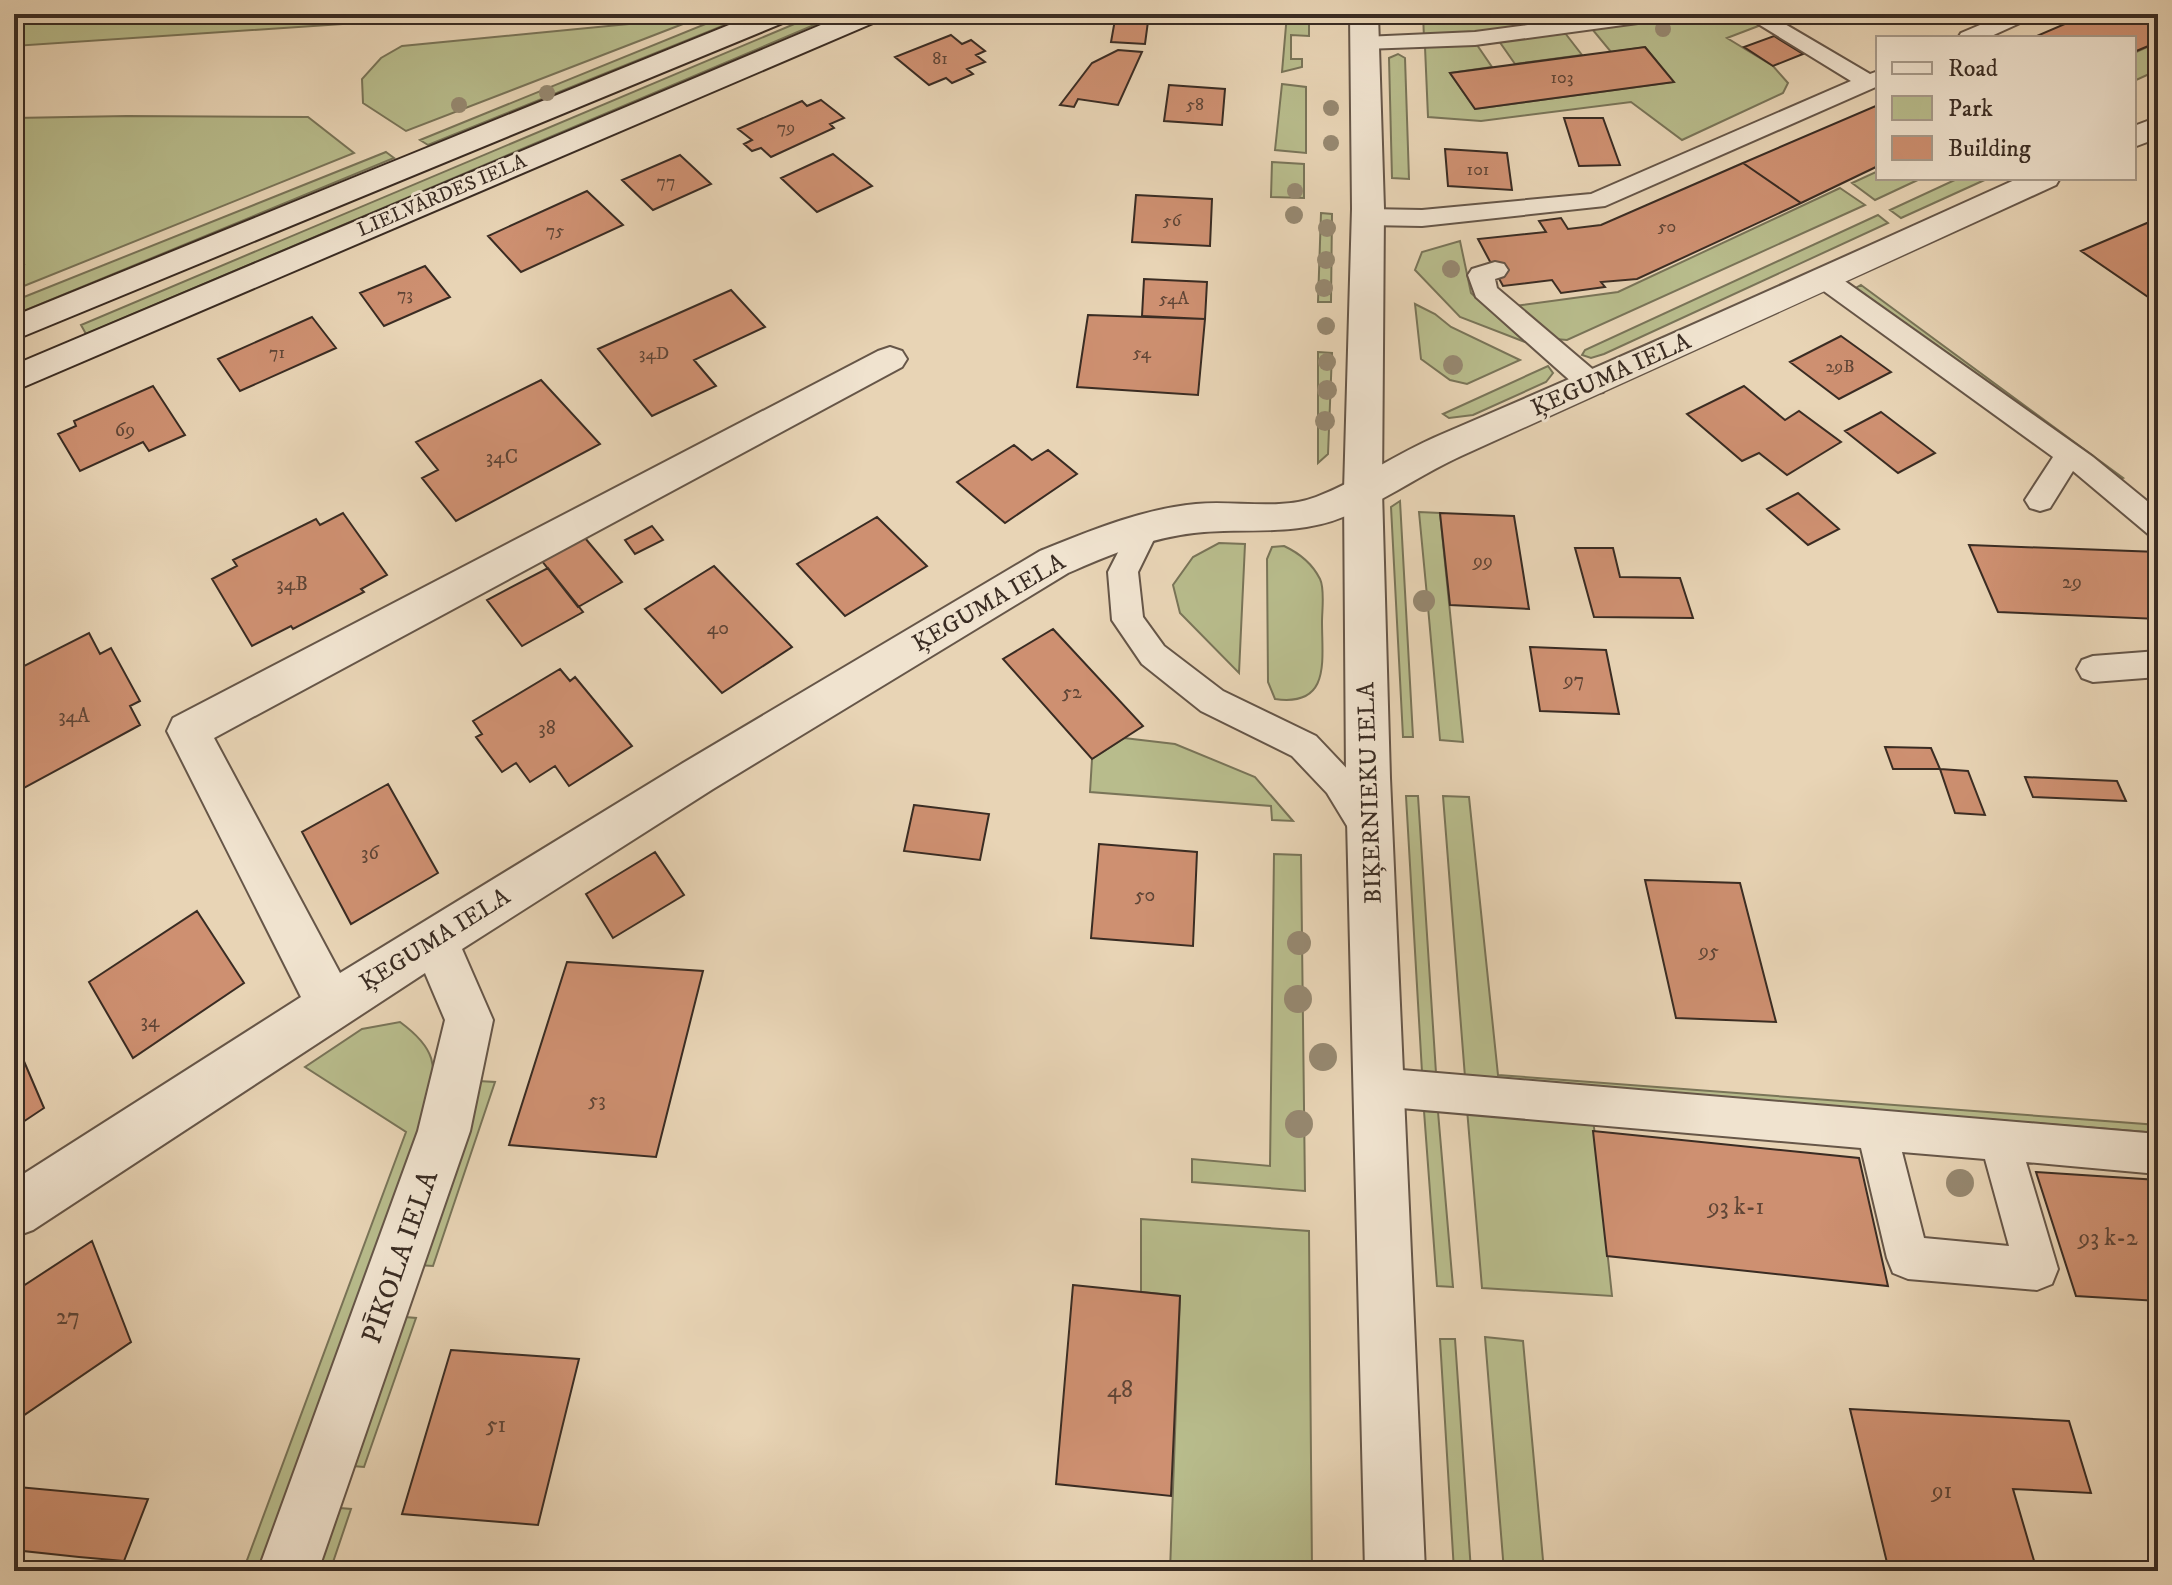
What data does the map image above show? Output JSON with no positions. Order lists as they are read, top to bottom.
{
  "streets": {
    "street": [
      "LIELVĀRDES IELA",
      "ĶEGUMA IELA",
      "BIĶERNIEKU IELA",
      "PĪKOLA IELA"
    ]
  },
  "crossings": [
    ["ĶEGUMA IELA", "BIĶERNIEKU IELA"],
    ["ĶEGUMA IELA", "PĪKOLA IELA"]
  ],
  "house_numbers": [
    "81",
    "103",
    "58",
    "79",
    "101",
    "77",
    "56",
    "50",
    "75",
    "73",
    "54A",
    "71",
    "54",
    "34D",
    "29B",
    "69",
    "34C",
    "99",
    "29",
    "34B",
    "40",
    "97",
    "52",
    "34A",
    "38",
    "36",
    "50",
    "95",
    "34",
    "53",
    "93 k-1",
    "93 k-2",
    "27",
    "48",
    "51",
    "91"
  ],
  "legend": ["Road", "Park", "Building"]
}
